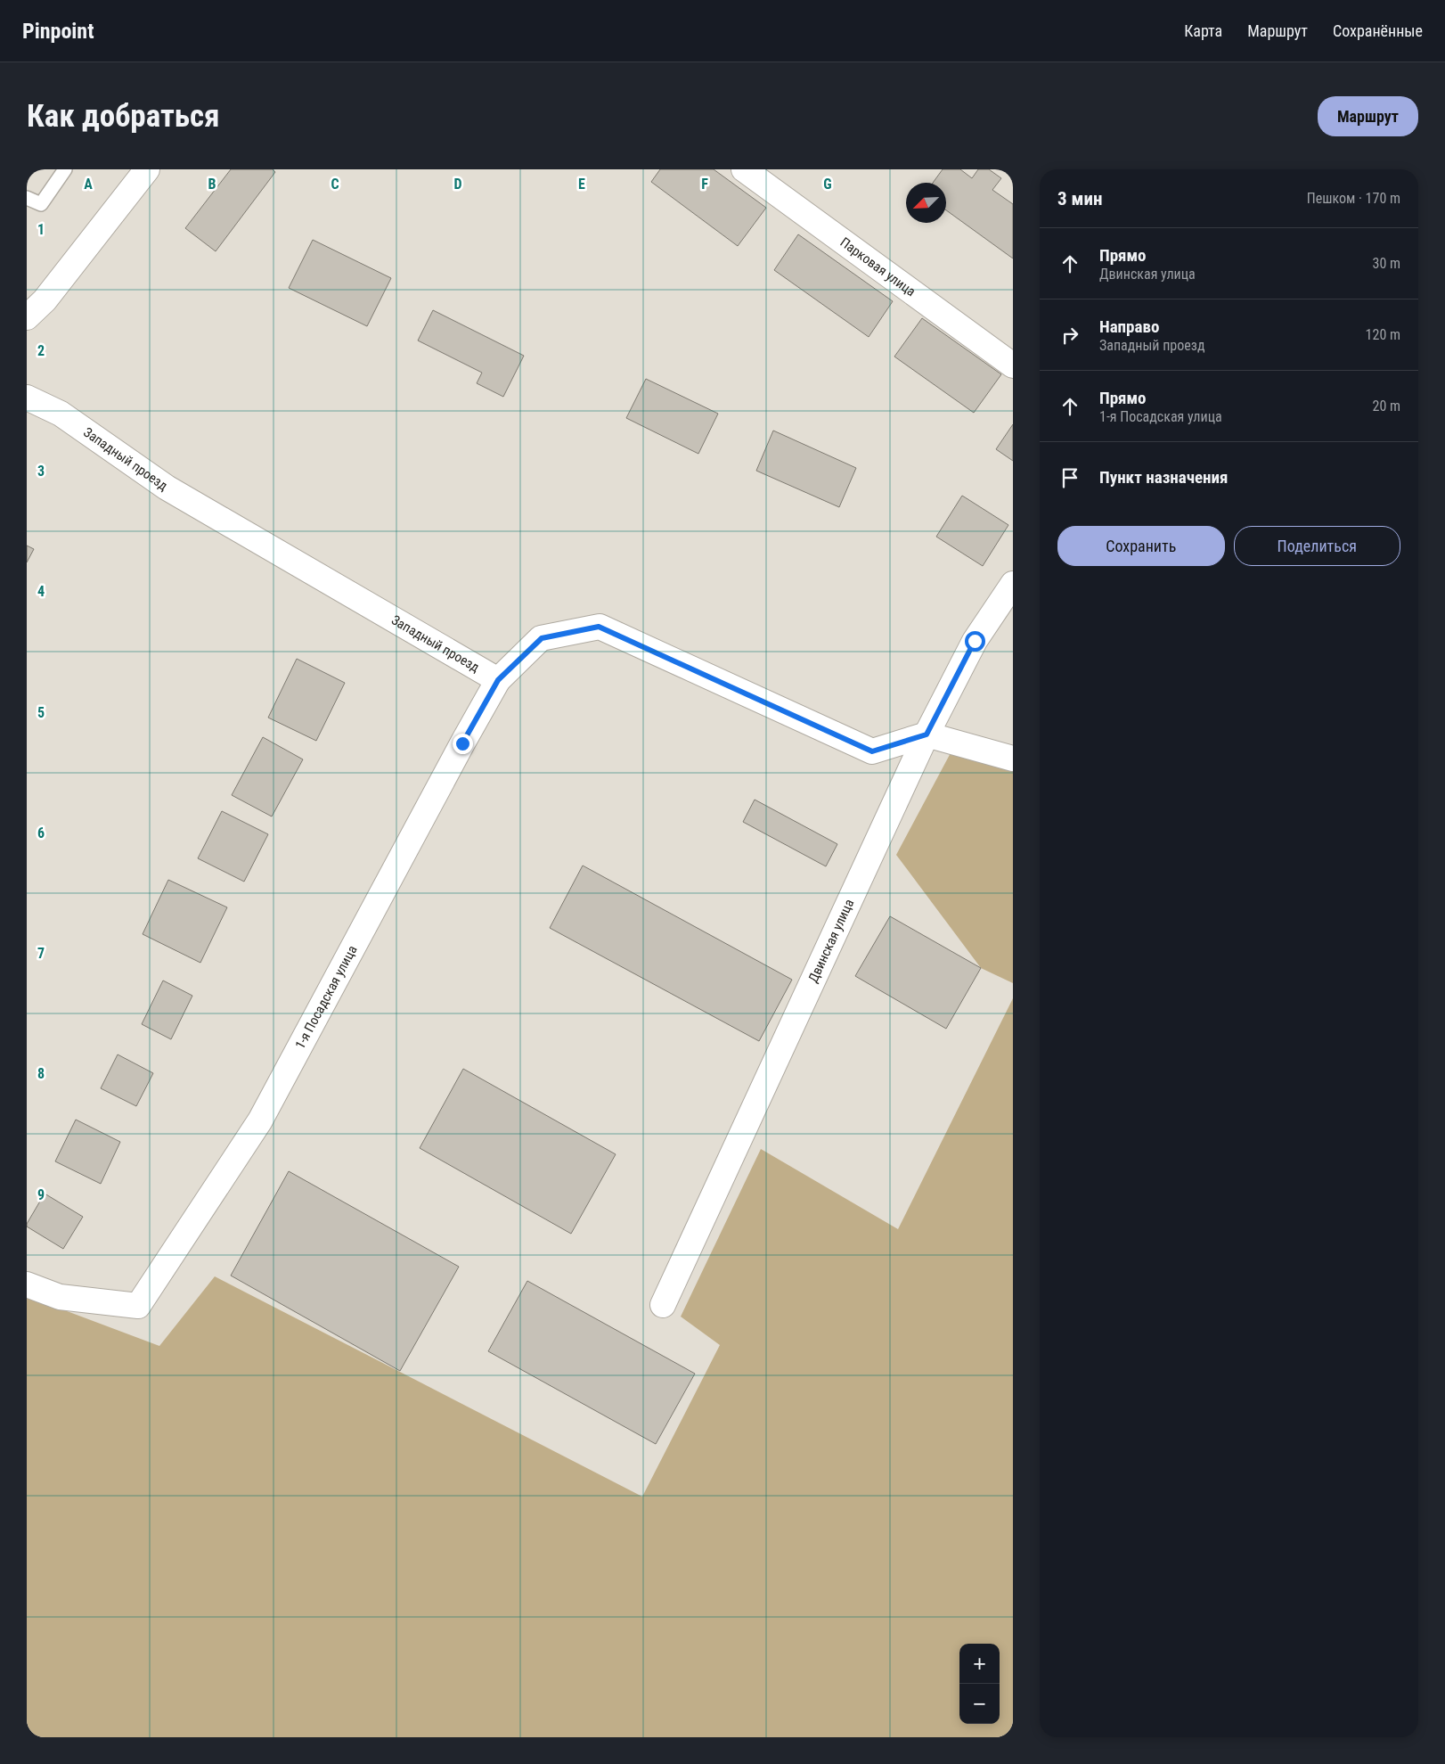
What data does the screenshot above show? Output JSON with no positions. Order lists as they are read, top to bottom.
{
  "streets": {
    "street": [
      "Парковая улица",
      "Западный проезд",
      "Двинская улица",
      "1-я Посадская улица"
    ]
  },
  "crossings": [
    ["Западный проезд", "1-я Посадская улица"]
  ],
  "north": "bottom left",
  "page": {
    "header": "Pinpoint",
    "nav": ["Карта", "Маршрут", "Сохранённые"],
    "buttons": [
      "Маршрут",
      ["Сохранить", "Поделиться"]
    ],
    "title": "Как добраться",
    "heading": ["3 мин", "Пешком · 170 m"],
    "list": [
      ["Прямо", "Двинская улица", "30 m"],
      ["Направо", "Западный проезд", "120 m"],
      ["Прямо", "1-я Посадская улица", "20 m"],
      "Пункт назначения"
    ],
    "map_buttons": ["+", "−"]
  },
  "grid": {
    "columns": [
      "A",
      "B",
      "C",
      "D",
      "E",
      "F",
      "G"
    ],
    "rows": [
      "1",
      "2",
      "3",
      "4",
      "5",
      "6",
      "7",
      "8",
      "9"
    ]
  }
}
